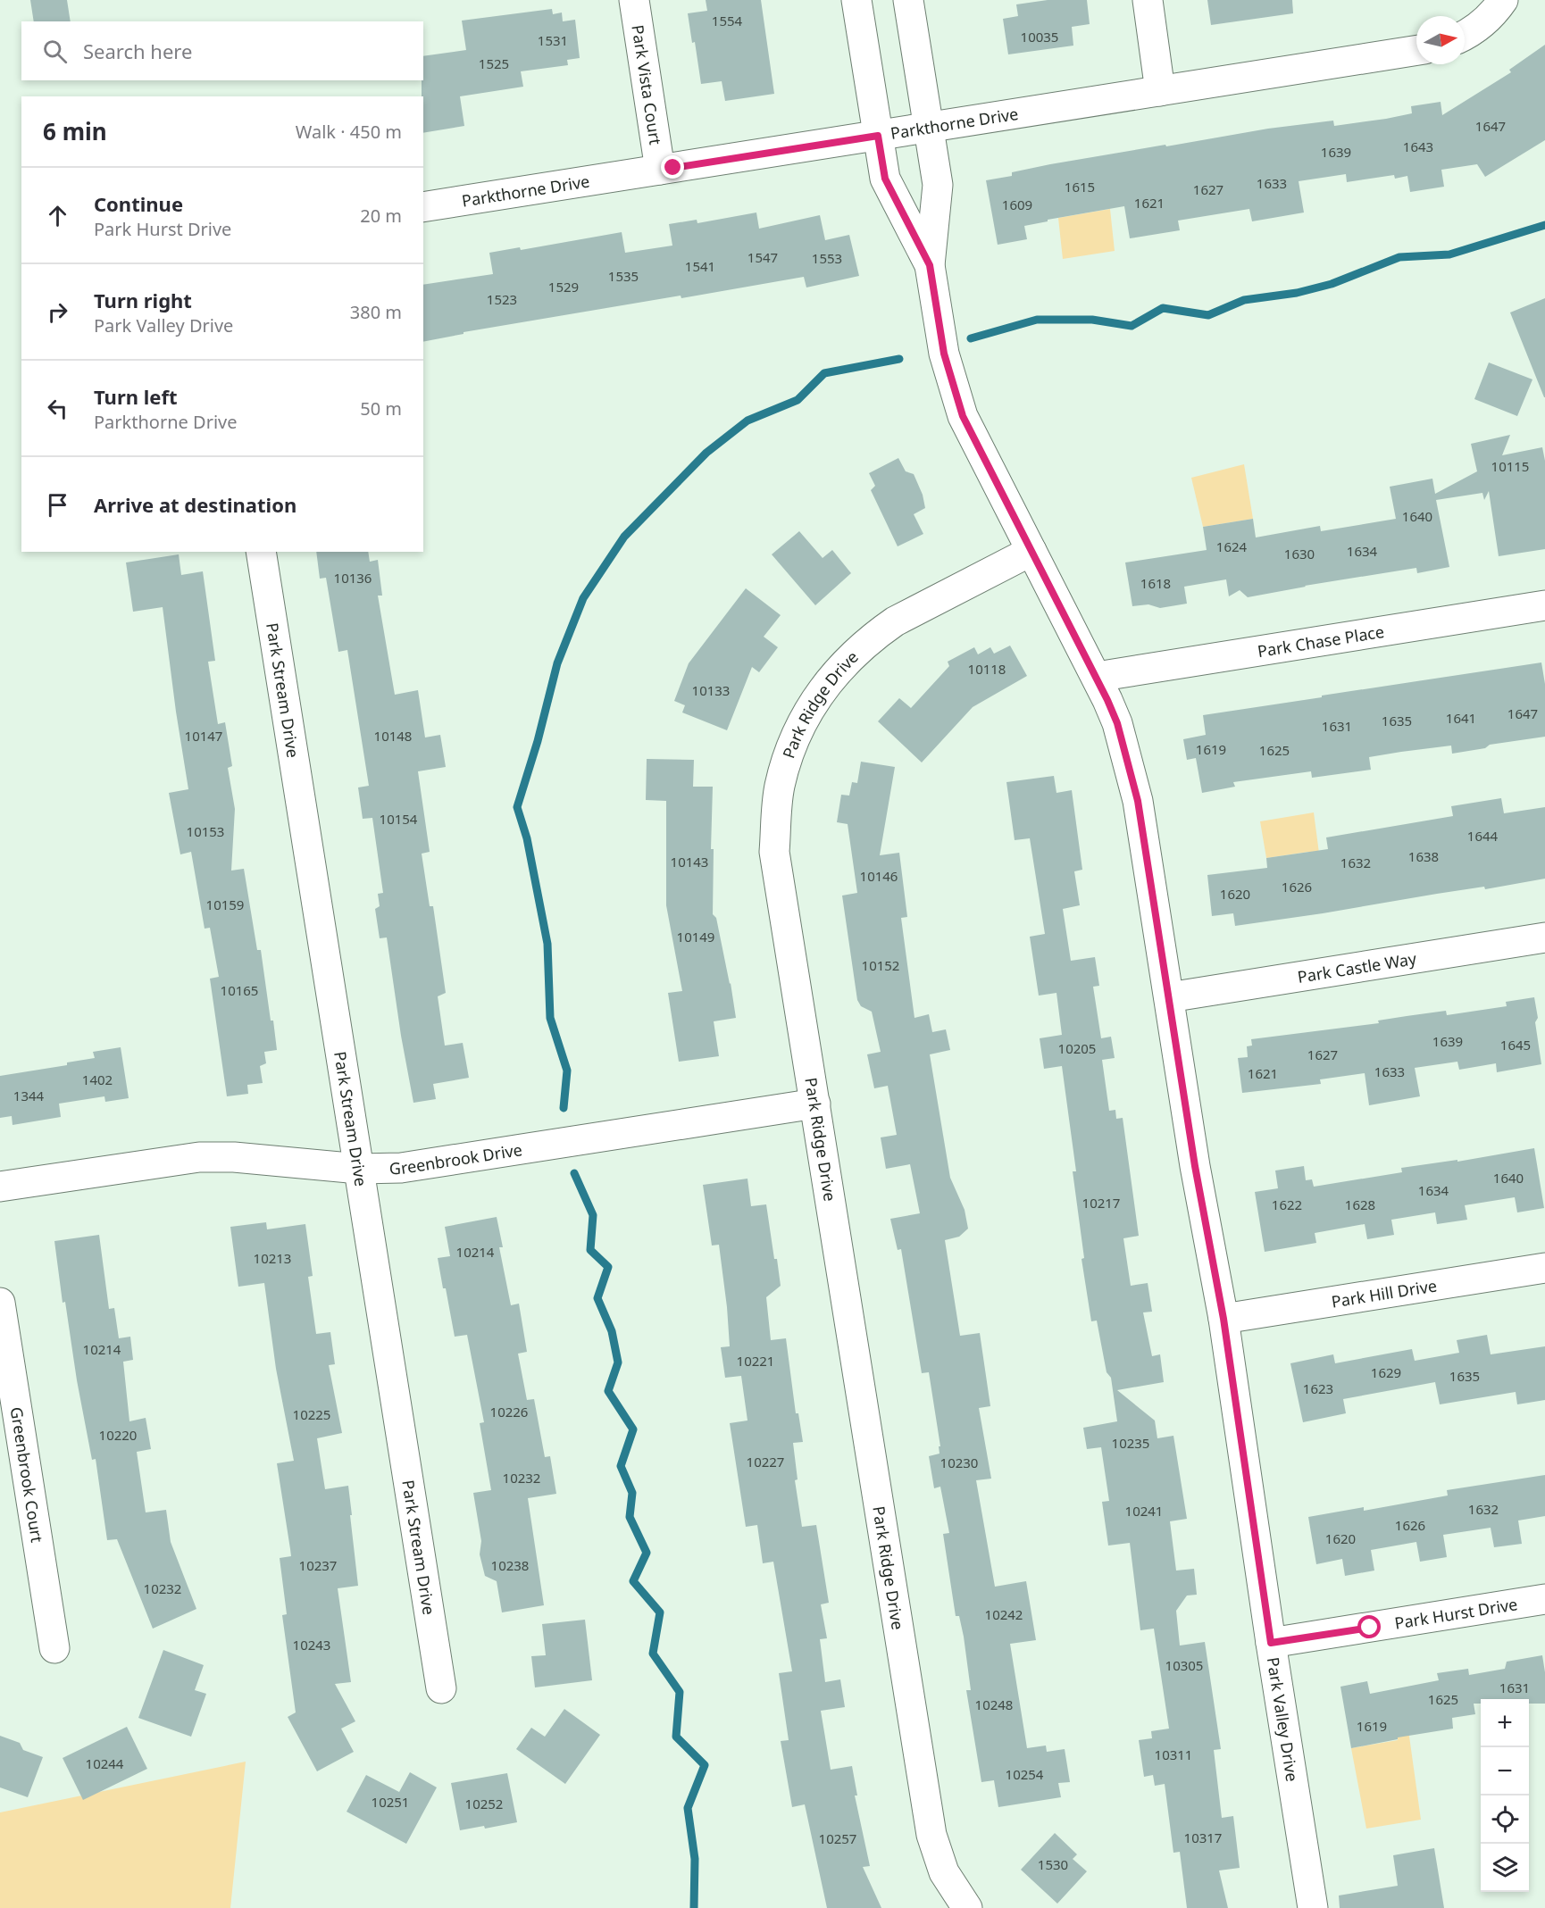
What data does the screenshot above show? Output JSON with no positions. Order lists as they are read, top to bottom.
{
  "streets": {
    "street": [
      "Park Vista Court",
      "Parkthorne Drive",
      "Park Chase Place",
      "Park Stream Drive",
      "Park Ridge Drive",
      "Park Castle Way",
      "Greenbrook Drive",
      "Park Hill Drive",
      "Greenbrook Court",
      "Park Hurst Drive",
      "Park Valley Drive"
    ]
  },
  "crossings": [
    ["Park Vista Court", "Parkthorne Drive"],
    ["Parkthorne Drive", "Park Valley Drive"],
    ["Park Chase Place", "Park Valley Drive"],
    ["Park Stream Drive", "Greenbrook Drive"],
    ["Park Ridge Drive", "Greenbrook Drive"],
    ["Park Ridge Drive", "Park Valley Drive"],
    ["Park Castle Way", "Park Valley Drive"],
    ["Park Hill Drive", "Park Valley Drive"],
    ["Park Hurst Drive", "Park Valley Drive"]
  ],
  "house_numbers": [
    "1554",
    "10035",
    "1531",
    "1525",
    "1647",
    "1643",
    "1639",
    "1633",
    "1615",
    "1627",
    "1621",
    "1609",
    "1547",
    "1553",
    "1541",
    "1535",
    "1529",
    "1523",
    "10115",
    "1640",
    "1624",
    "1634",
    "1630",
    "10136",
    "1618",
    "10118",
    "10133",
    "1647",
    "1641",
    "1635",
    "1631",
    "10147",
    "10148",
    "1619",
    "1625",
    "10154",
    "10153",
    "1644",
    "1638",
    "10143",
    "1632",
    "10146",
    "1626",
    "1620",
    "10159",
    "10149",
    "10152",
    "10165",
    "1639",
    "1645",
    "10205",
    "1627",
    "1633",
    "1621",
    "1402",
    "1344",
    "1640",
    "1634",
    "10217",
    "1622",
    "1628",
    "10214",
    "10213",
    "10214",
    "10221",
    "1629",
    "1635",
    "1623",
    "10226",
    "10225",
    "10220",
    "10235",
    "10227",
    "10230",
    "10232",
    "1632",
    "10241",
    "1626",
    "1620",
    "10237",
    "10238",
    "10232",
    "10242",
    "10243",
    "10305",
    "1631",
    "1625",
    "10248",
    "1619",
    "10311",
    "10244",
    "10254",
    "10251",
    "10252",
    "10317",
    "10257",
    "1530"
  ],
  "north": "right",
  "page": {
    "search": "Search here",
    "heading": ["6 min", "Walk · 450 m"],
    "list": [
      ["Continue", "Park Hurst Drive", "20 m"],
      ["Turn right", "Park Valley Drive", "380 m"],
      ["Turn left", "Parkthorne Drive", "50 m"],
      "Arrive at destination"
    ],
    "map_buttons": ["+", "−"]
  }
}
